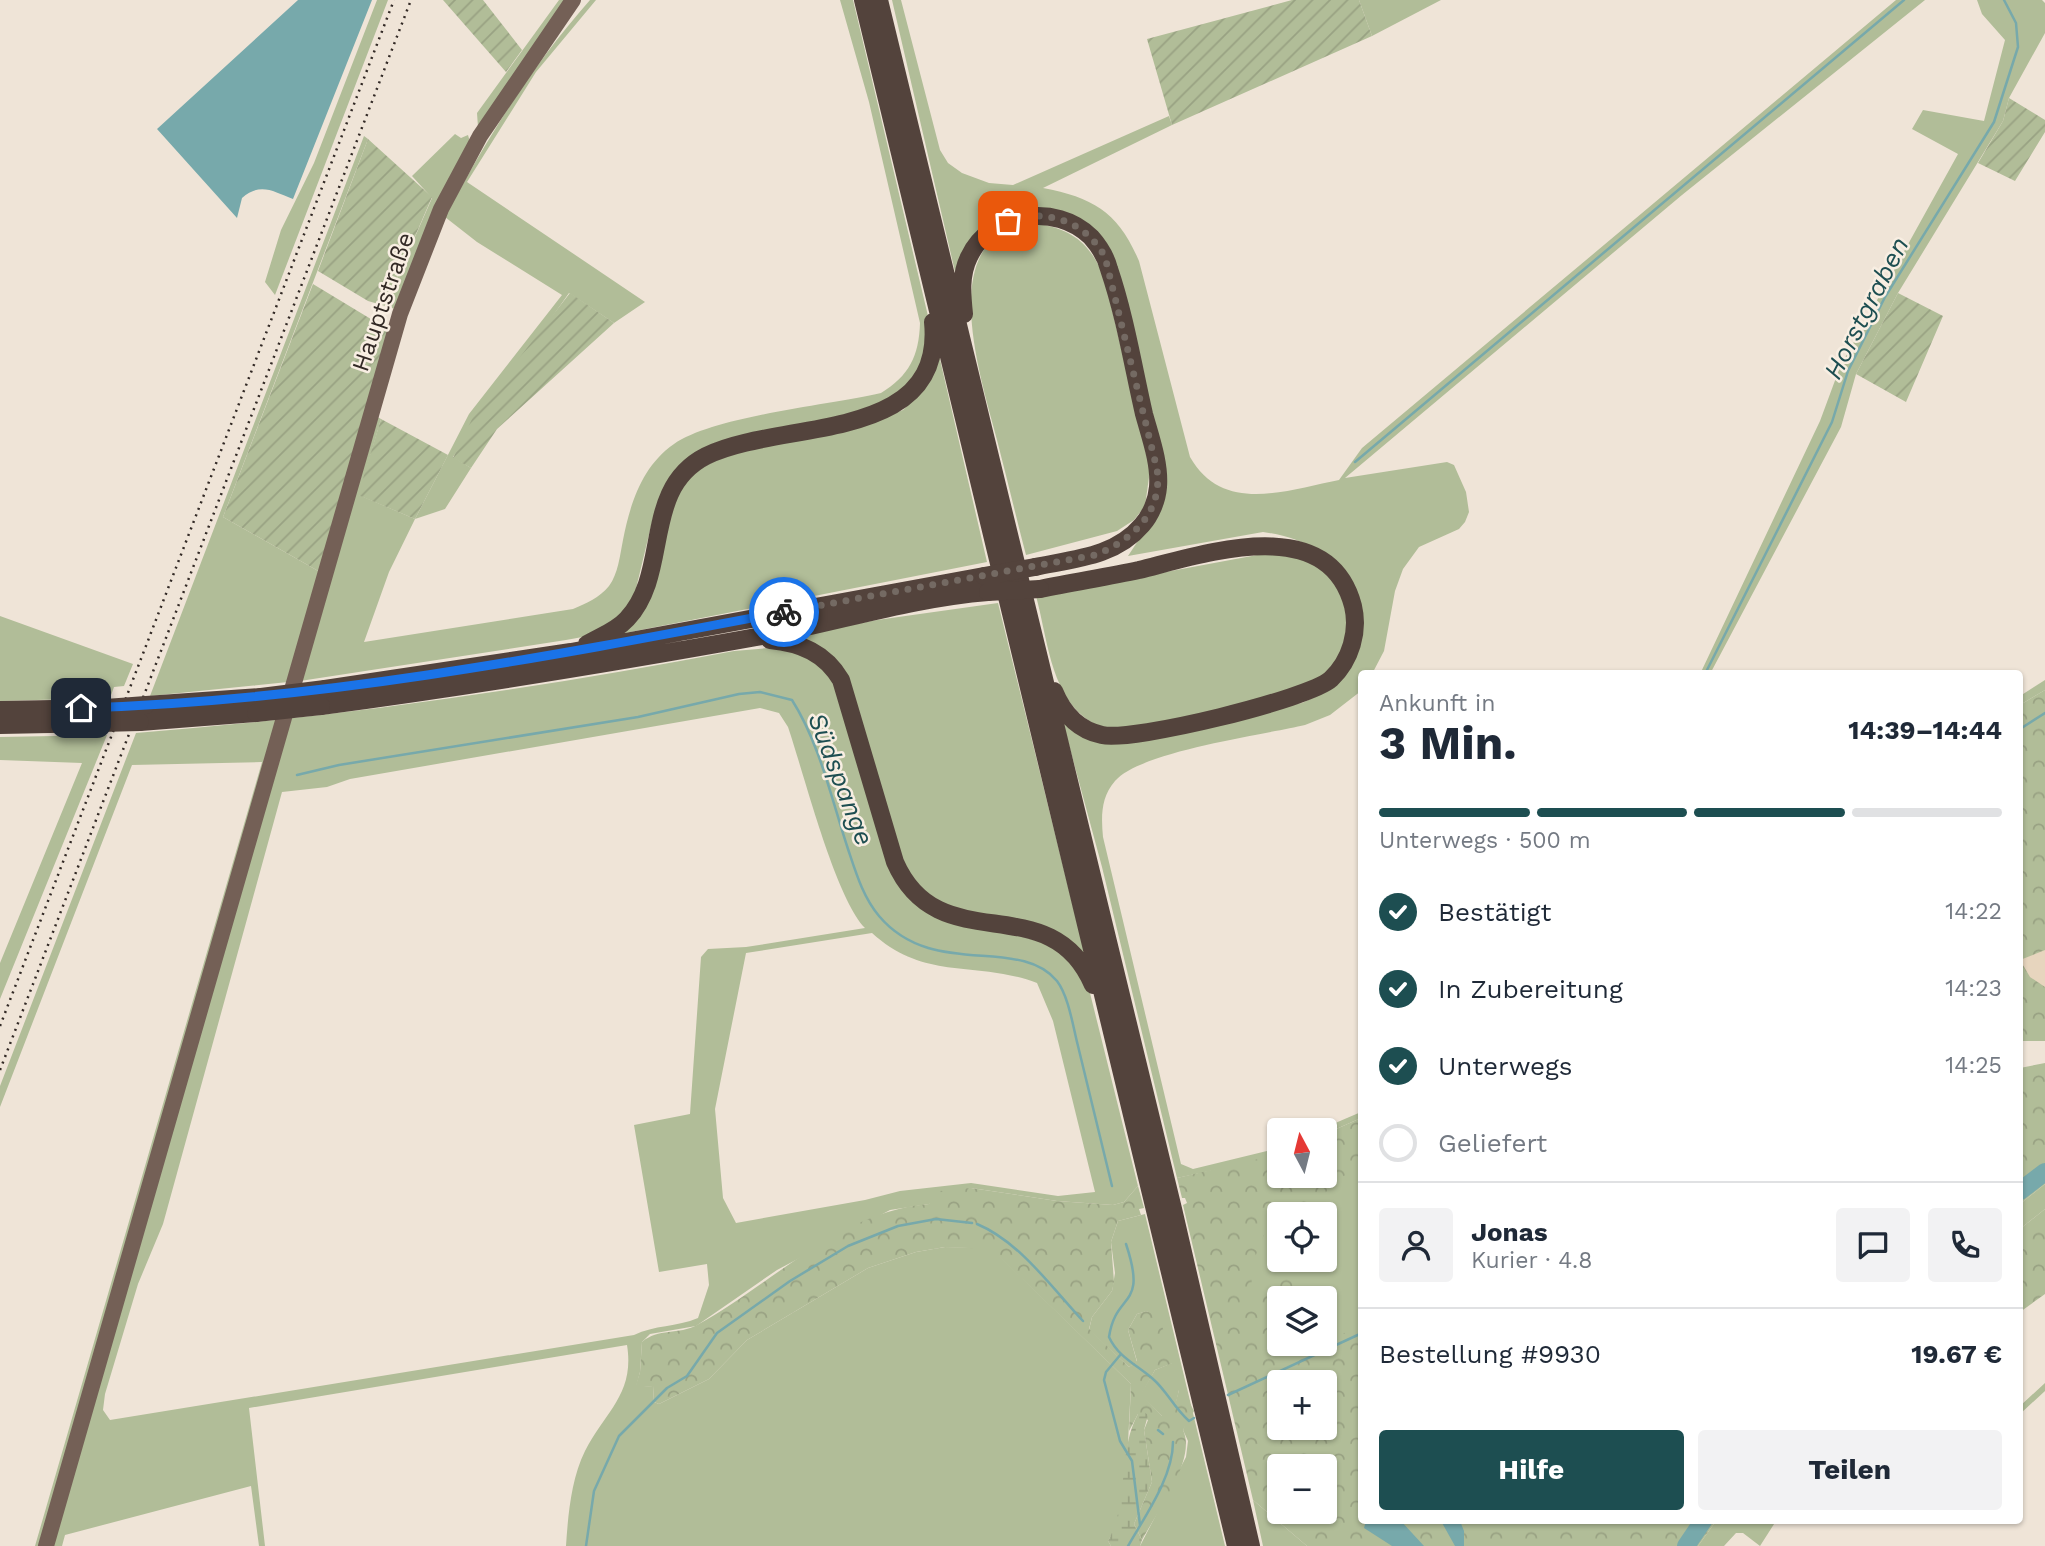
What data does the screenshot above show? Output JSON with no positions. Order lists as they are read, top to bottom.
{
  "streets": {
    "main road": ["Hauptstraße"]
  },
  "water": ["Horstgraben", "Südspange"],
  "north": "top",
  "page": {
    "heading": ["3 Min.", "Ankunft in", "14:39–14:44"],
    "panel": [
      "Jonas",
      "Kurier · 4.8",
      "Bestellung #9930",
      "19.67 €"
    ],
    "bar": "Unterwegs · 500 m",
    "list": [
      ["Bestätigt", "14:22"],
      ["In Zubereitung", "14:23"],
      ["Unterwegs", "14:25"],
      "Geliefert"
    ],
    "map_buttons": ["+", "−"],
    "buttons": ["Hilfe", "Teilen"]
  }
}
